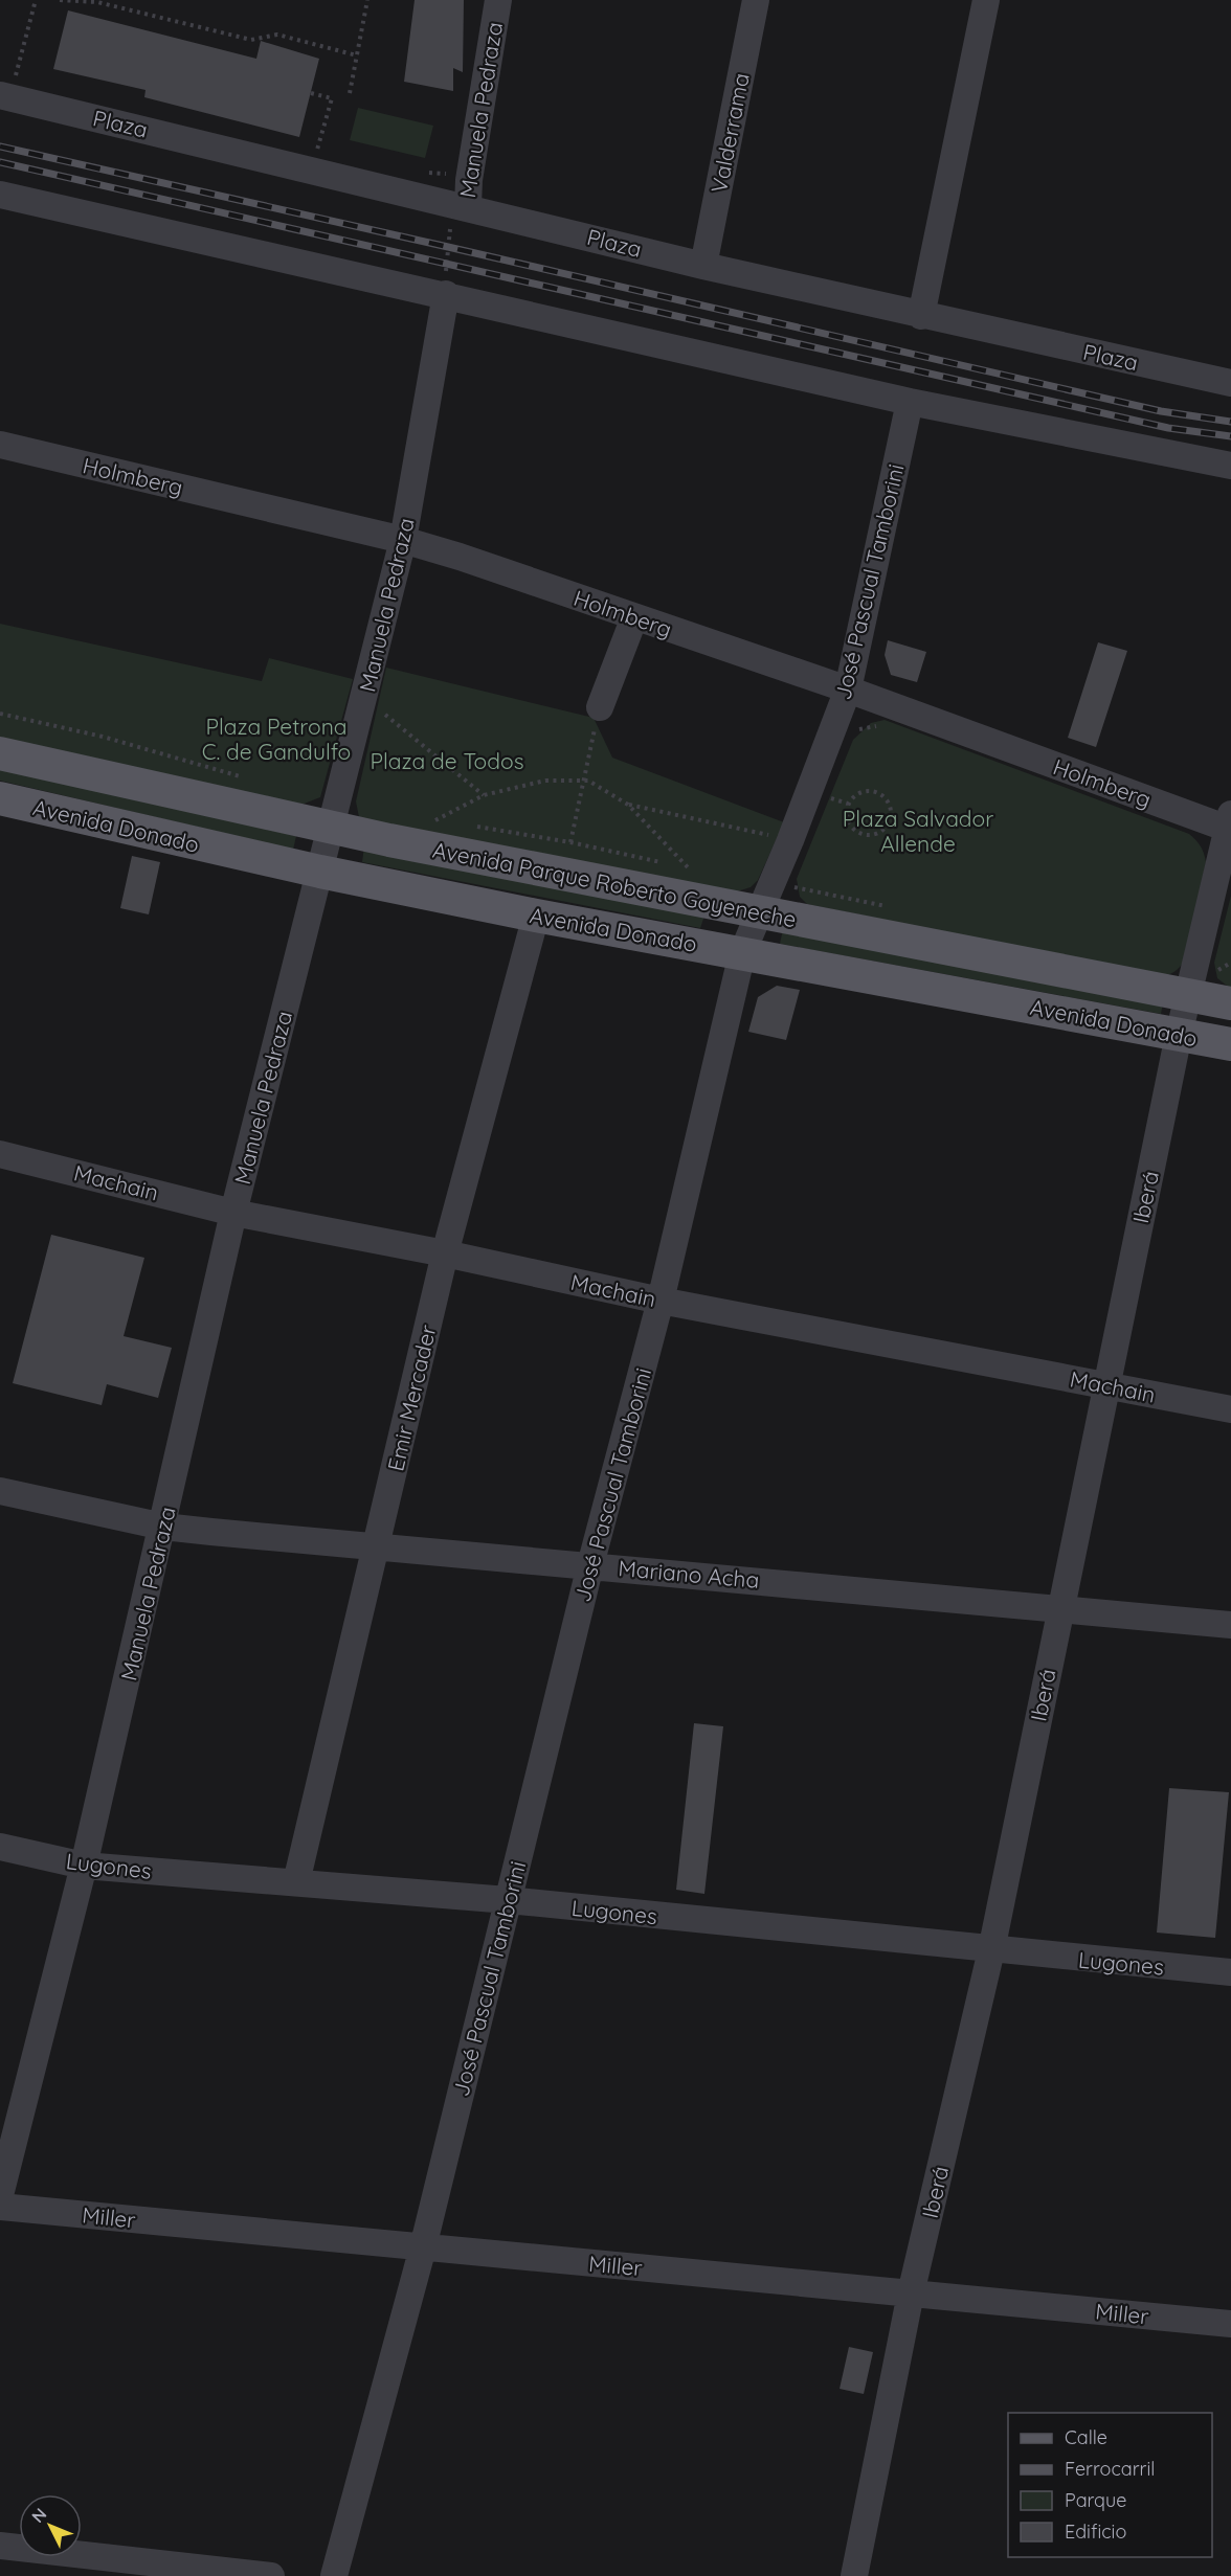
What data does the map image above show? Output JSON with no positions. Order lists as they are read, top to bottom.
{
  "streets": {
    "main road": ["Avenida Donado", "Avenida Parque Roberto Goyeneche"],
    "street": [
      "Manuela Pedraza",
      "Plaza",
      "Valderrama",
      "Holmberg",
      "José Pascual Tamborini",
      "Machain",
      "Iberá",
      "Emir Mercader",
      "Mariano Acha",
      "Lugones",
      "Miller"
    ]
  },
  "crossings": [
    ["Manuela Pedraza", "Plaza"],
    ["Manuela Pedraza", "Holmberg"],
    ["Manuela Pedraza", "Avenida Donado"],
    ["Manuela Pedraza", "Avenida Parque Roberto Goyeneche"],
    ["Manuela Pedraza", "Machain"],
    ["Manuela Pedraza", "Mariano Acha"],
    ["Manuela Pedraza", "Lugones"],
    ["Plaza", "Valderrama"],
    ["Holmberg", "José Pascual Tamborini"],
    ["Holmberg", "Iberá"],
    ["José Pascual Tamborini", "Avenida Donado"],
    ["José Pascual Tamborini", "Avenida Parque Roberto Goyeneche"],
    ["José Pascual Tamborini", "Machain"],
    ["José Pascual Tamborini", "Mariano Acha"],
    ["José Pascual Tamborini", "Lugones"],
    ["José Pascual Tamborini", "Miller"],
    ["Avenida Donado", "Iberá"],
    ["Avenida Donado", "Emir Mercader"],
    ["Avenida Parque Roberto Goyeneche", "Iberá"],
    ["Machain", "Iberá"],
    ["Machain", "Emir Mercader"],
    ["Iberá", "Mariano Acha"],
    ["Iberá", "Lugones"],
    ["Iberá", "Miller"],
    ["Emir Mercader", "Mariano Acha"],
    ["Emir Mercader", "Lugones"]
  ],
  "parks": ["Plaza Petrona C. de Gandulfo", "Plaza de Todos", "Plaza Salvador Allende"],
  "legend": [
    "Calle",
    "Ferrocarril",
    "Parque",
    "Edificio"
  ],
  "north": "top left"
}
